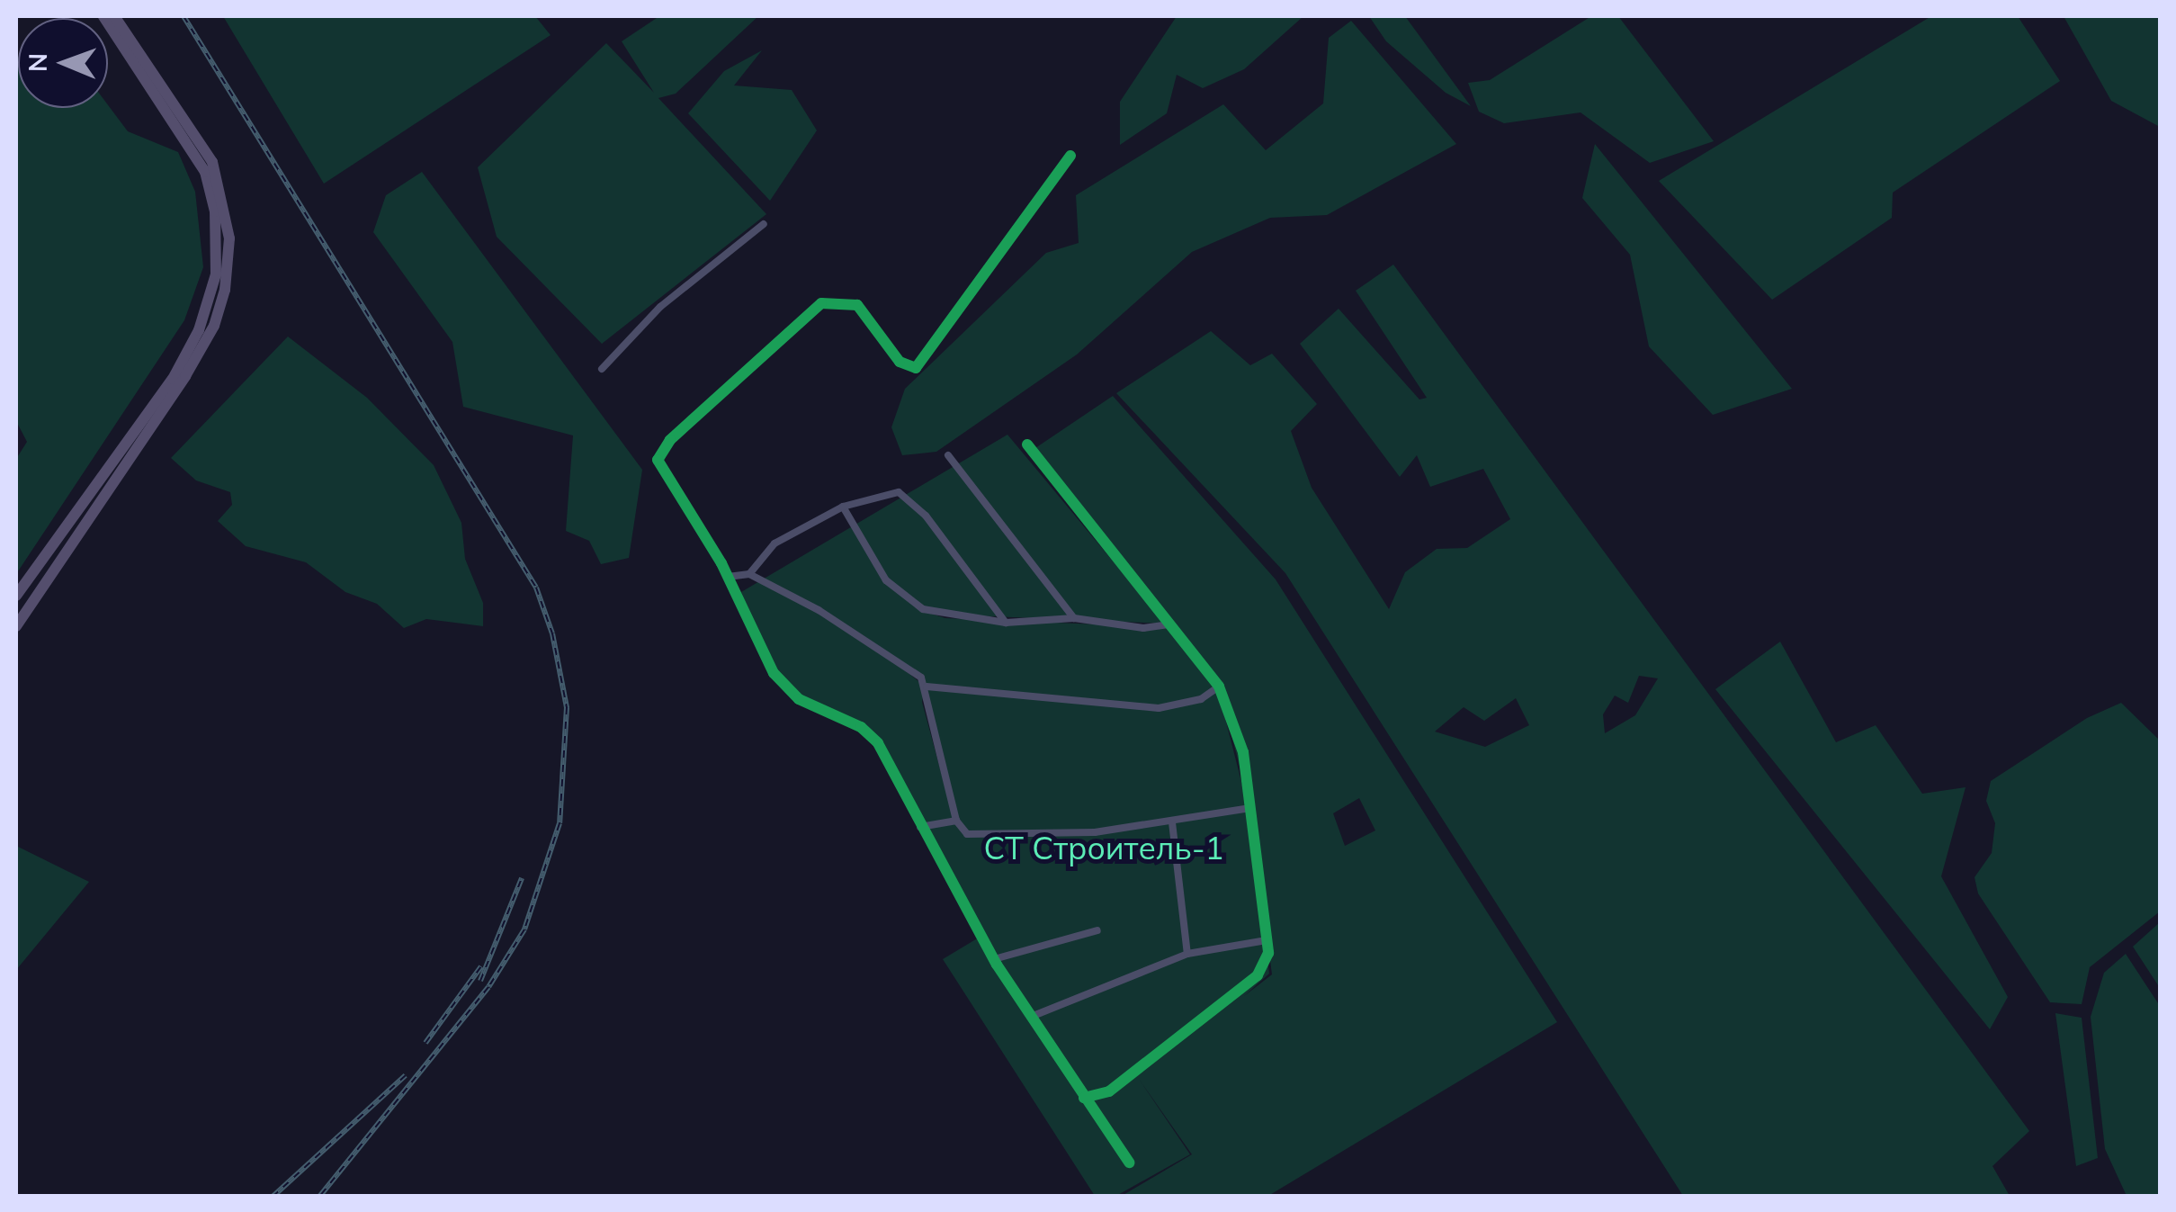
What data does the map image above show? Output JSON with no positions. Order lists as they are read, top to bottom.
{
  "parks": ["СТ Строитель-1"],
  "north": "left"
}
